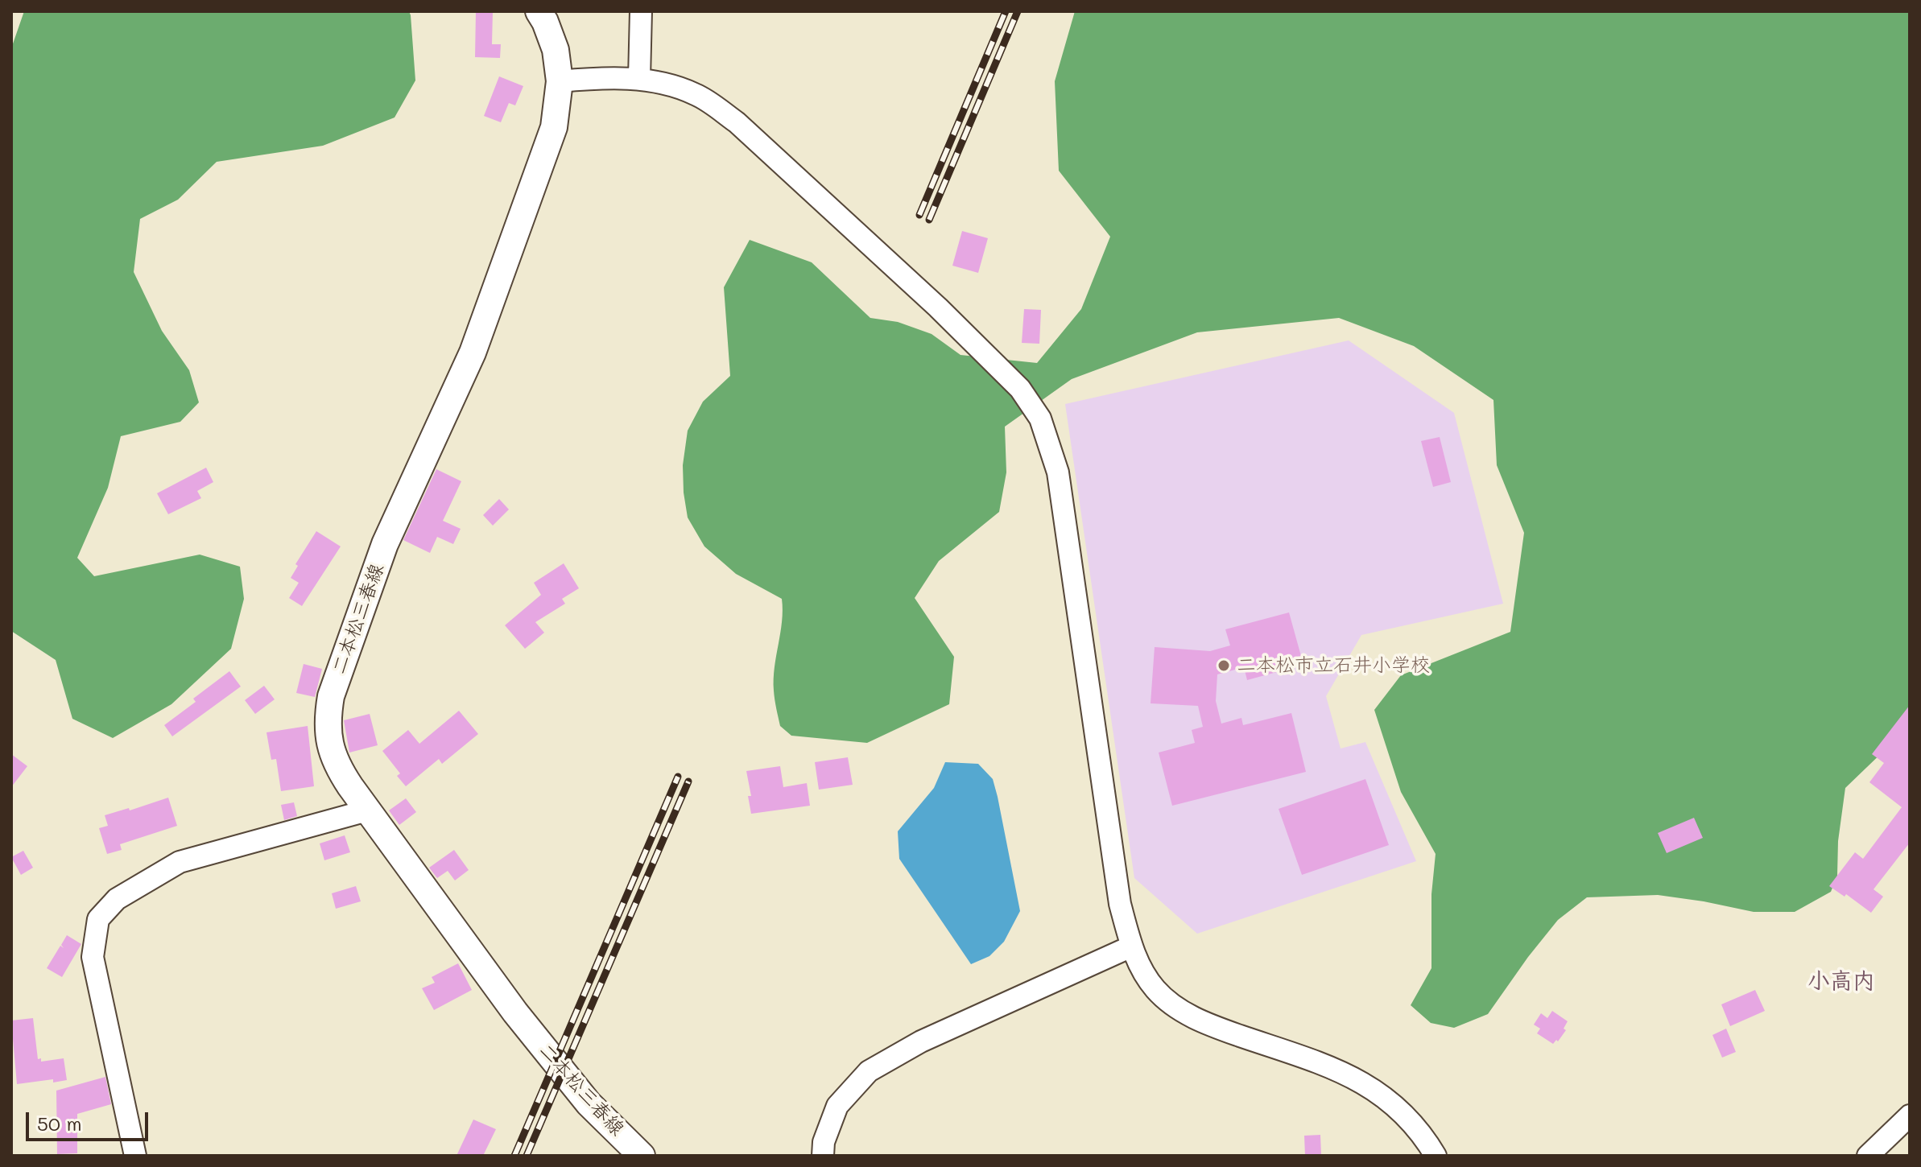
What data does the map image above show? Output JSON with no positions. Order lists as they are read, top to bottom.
{
  "streets": {
    "main road": ["二本松三春線"]
  },
  "districts": ["小高内"],
  "places": ["二本松市立石井小学校"],
  "scale_bar": "50 m"
}
